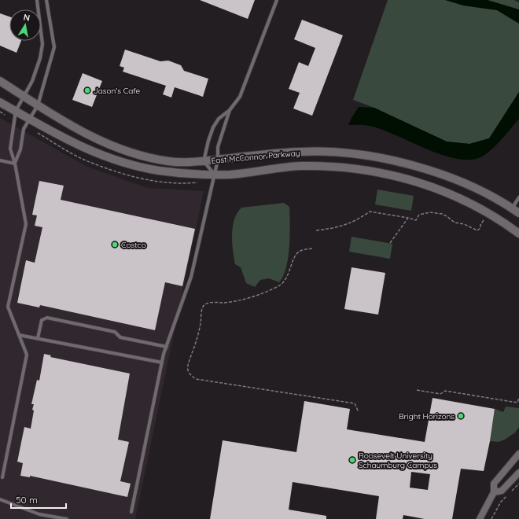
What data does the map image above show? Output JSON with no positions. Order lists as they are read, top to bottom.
{
  "streets": {
    "street": ["East McConnor Parkway"]
  },
  "places": [
    "Jason's Cafe",
    "Costco",
    "Bright Horizons",
    "Roosevelt University Schaumburg Campus"
  ],
  "scale_bar": "50 m",
  "north": "top"
}
